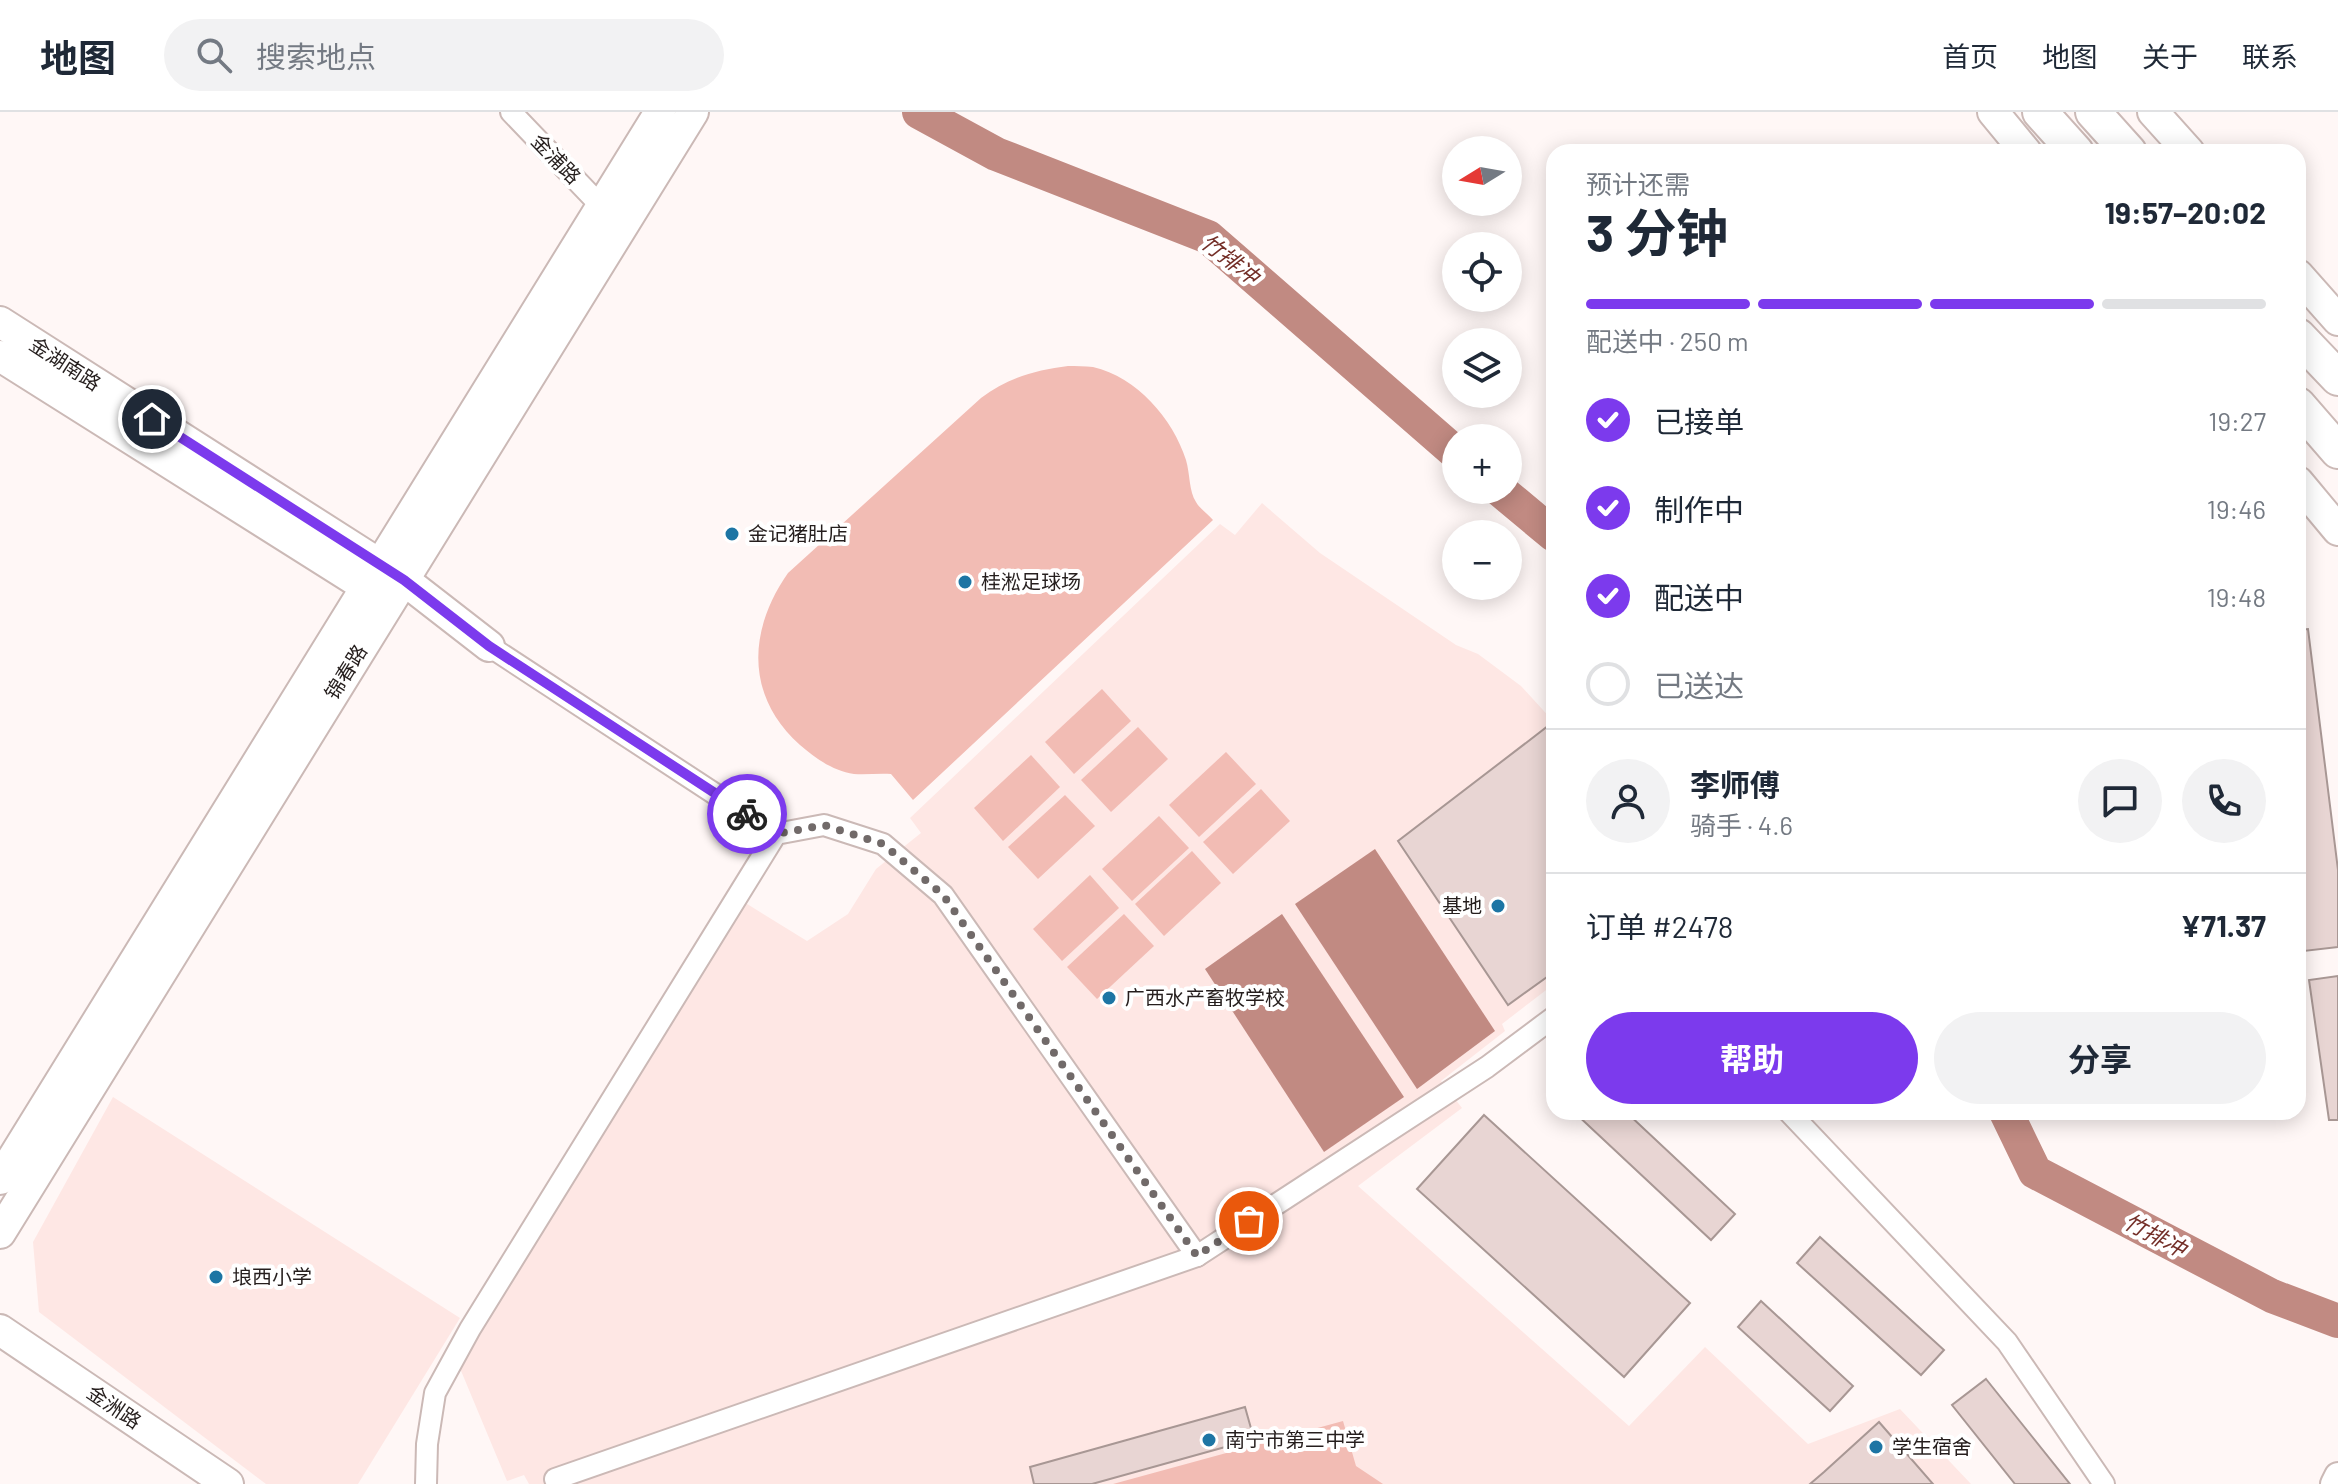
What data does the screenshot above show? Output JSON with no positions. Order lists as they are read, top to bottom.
{
  "streets": {
    "main road": ["金湖南路", "锦春路", "金洲路"],
    "street": ["金浦路"]
  },
  "crossings": [
    ["金浦路", "锦春路"],
    ["金湖南路", "锦春路"]
  ],
  "water": ["竹排冲"],
  "places": [
    "金记猪肚店",
    "桂淞足球场",
    "基地",
    "广西水产畜牧学校",
    "埌西小学",
    "南宁市第三中学",
    "学生宿舍"
  ],
  "north": "left",
  "page": {
    "header": "地图",
    "search": "搜索地点",
    "nav": [
      "首页",
      "地图",
      "关于",
      "联系"
    ],
    "map_buttons": ["+", "−"],
    "heading": ["3 分钟", "预计还需", "19:57–20:02"],
    "panel": [
      "李师傅",
      "骑手 · 4.6",
      "订单 #2478",
      "¥71.37"
    ],
    "bar": "配送中 · 250 m",
    "list": [
      ["已接单", "19:27"],
      ["制作中", "19:46"],
      ["配送中", "19:48"],
      "已送达"
    ],
    "buttons": ["帮助", "分享"]
  }
}
